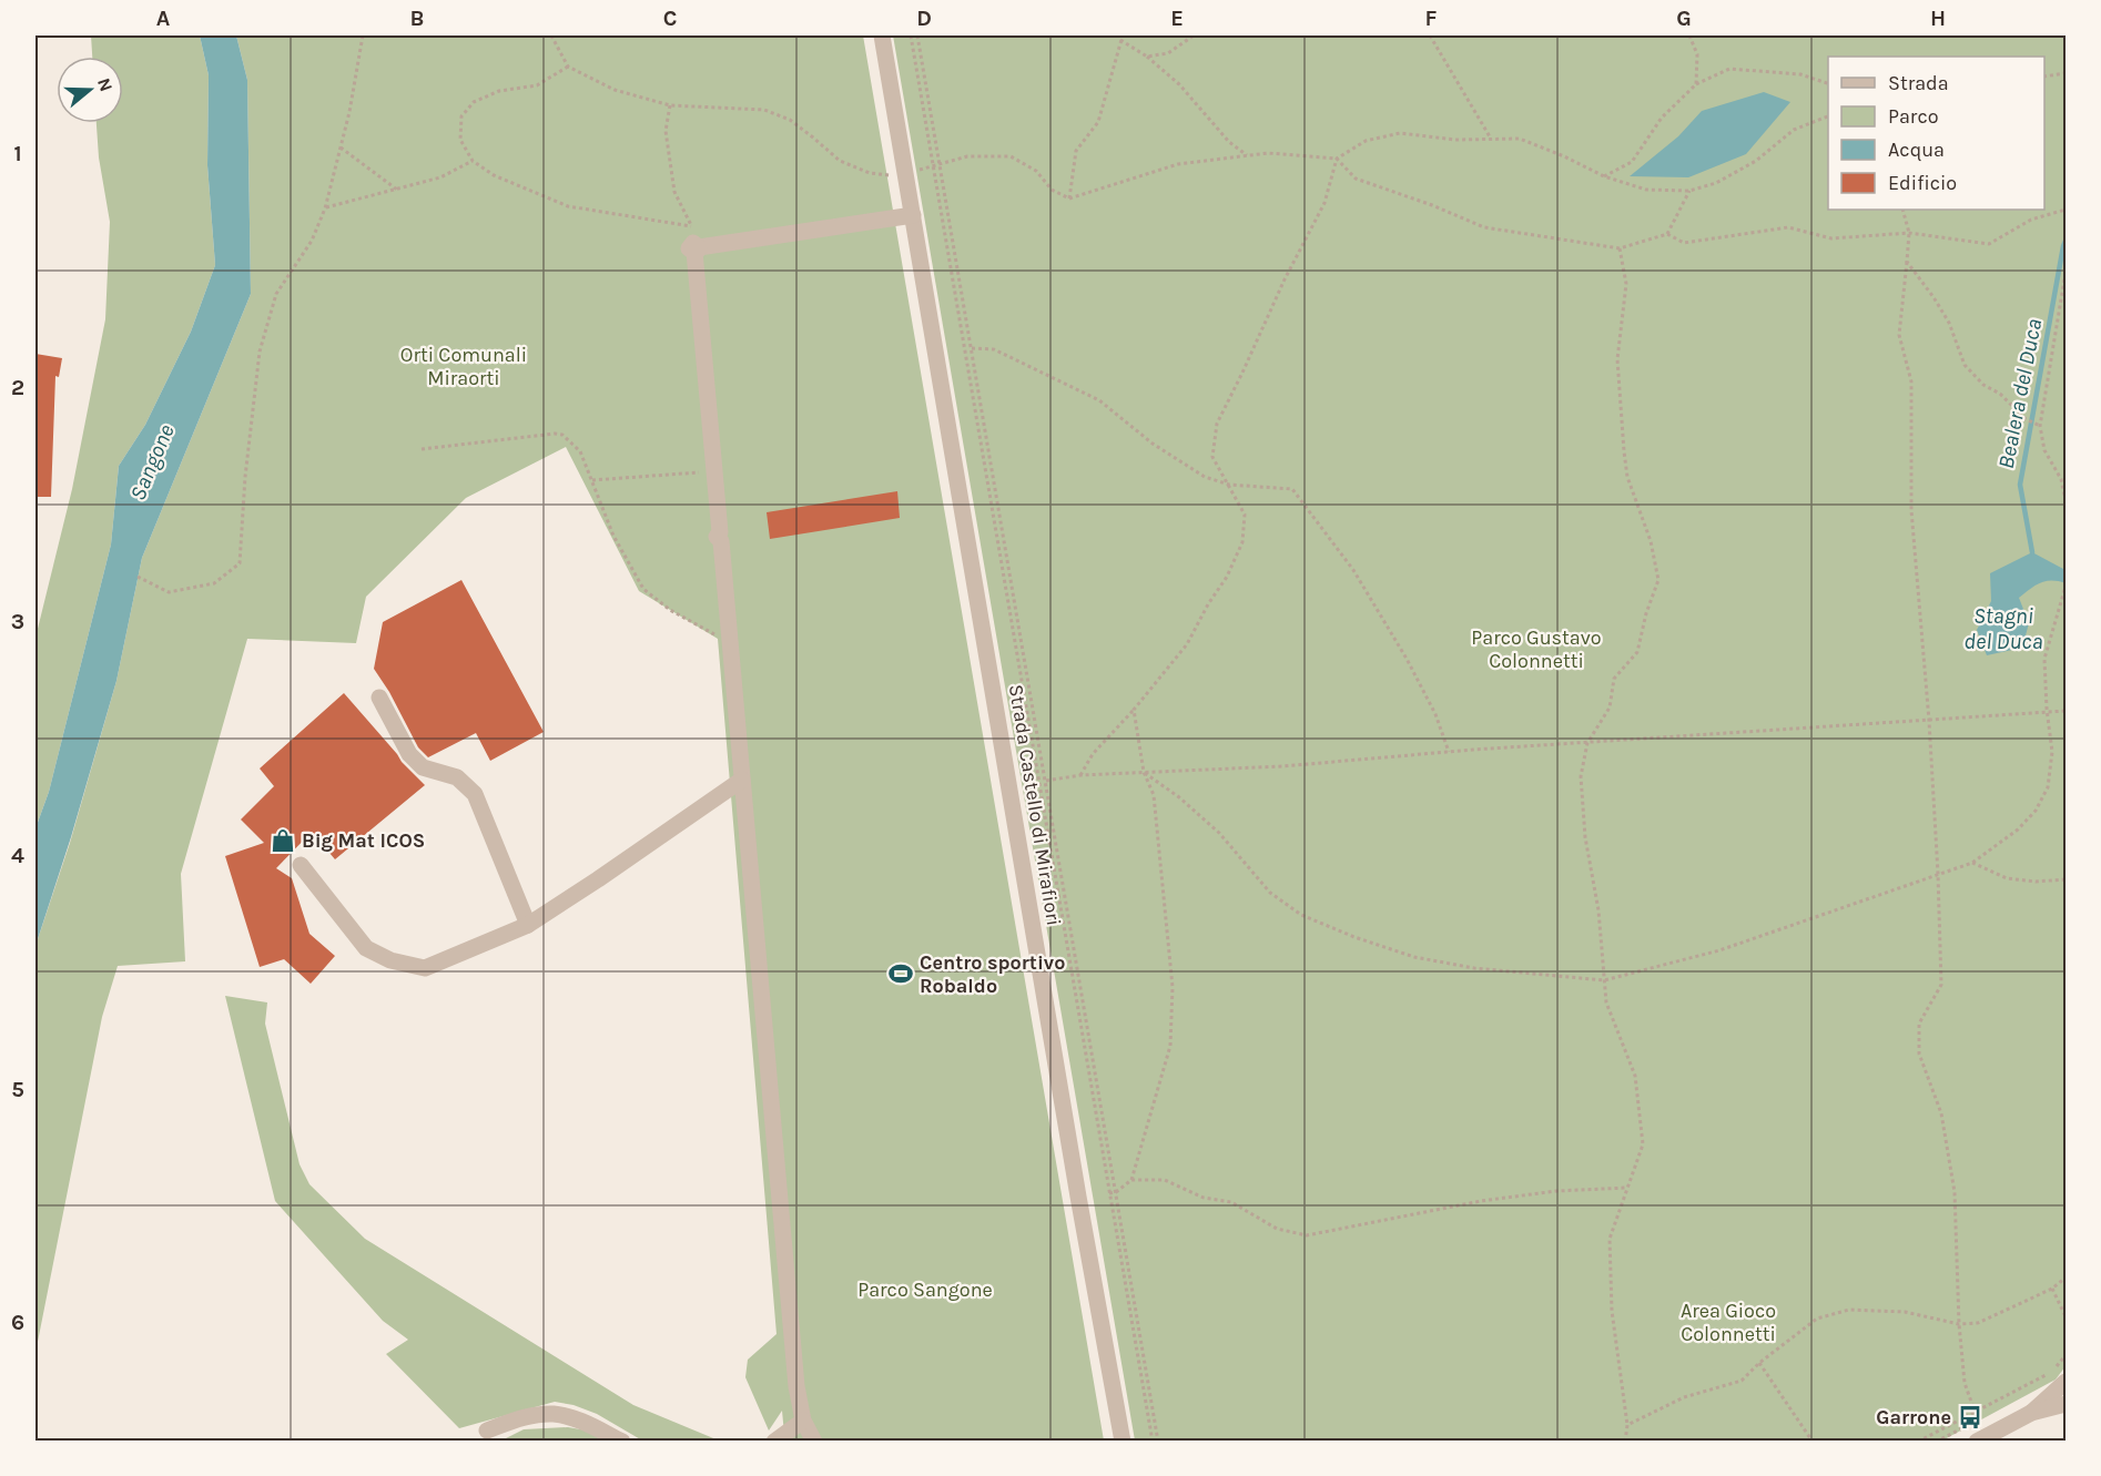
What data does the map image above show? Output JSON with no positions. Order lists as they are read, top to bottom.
{
  "streets": {
    "street": ["Strada Castello di Mirafiori"]
  },
  "water": ["Bealera del Duca", "Sangone", "Stagni del Duca"],
  "parks": [
    "Orti Comunali Miraorti",
    "Parco Gustavo Colonnetti",
    "Parco Sangone",
    "Area Gioco Colonnetti"
  ],
  "places": {
    "shop": ["Big Mat ICOS"],
    "sports": ["Centro sportivo Robaldo"],
    "bus stop": ["Garrone"]
  },
  "legend": [
    "Strada",
    "Parco",
    "Acqua",
    "Edificio"
  ],
  "north": "right",
  "grid": {
    "columns": [
      "A",
      "B",
      "C",
      "D",
      "E",
      "F",
      "G",
      "H"
    ],
    "rows": [
      "1",
      "2",
      "3",
      "4",
      "5",
      "6"
    ]
  }
}
